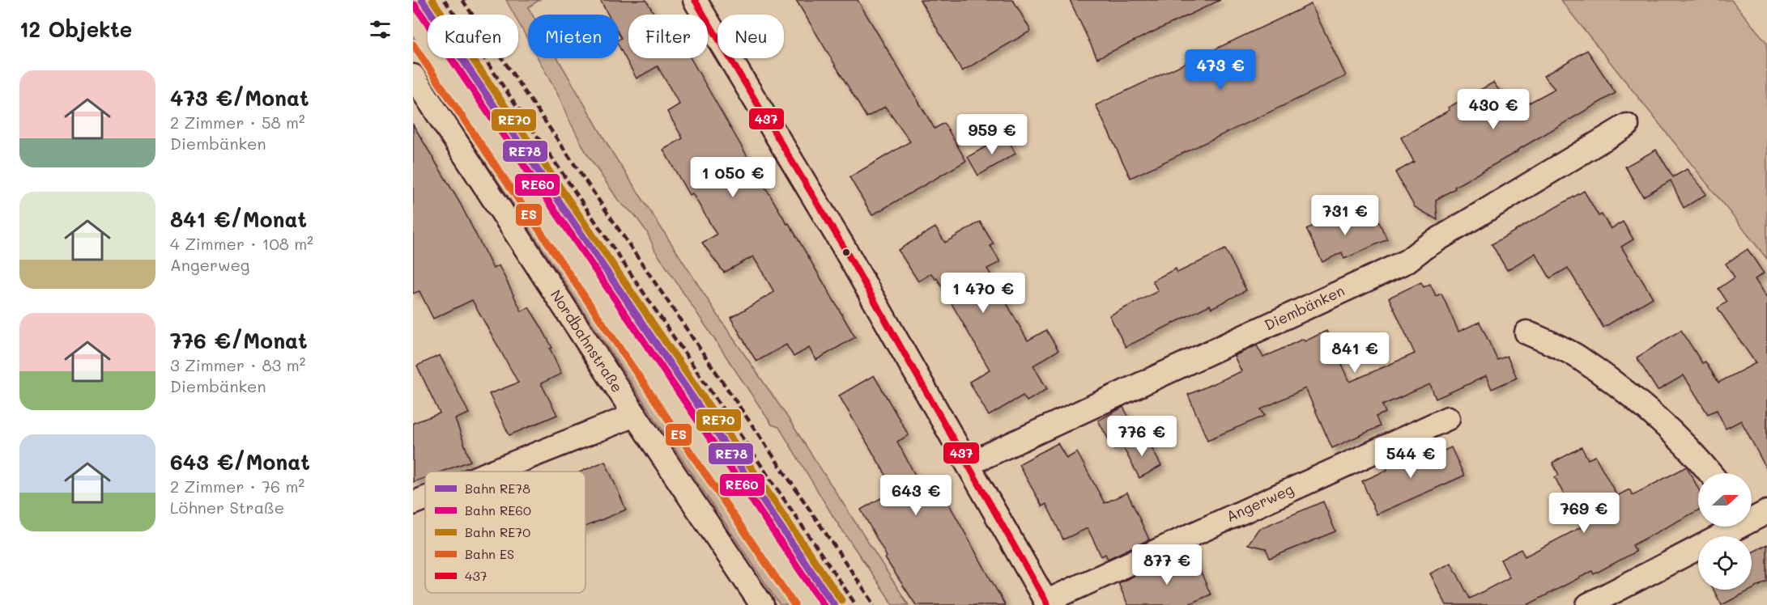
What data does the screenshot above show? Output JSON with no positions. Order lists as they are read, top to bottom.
{
  "streets": {
    "street": ["Diembänken", "Nordbahnstraße", "Angerweg"]
  },
  "lines": [
    "rail line RE78",
    "rail line RE70",
    "transit line 437",
    "rail line RE60",
    "rail line ES"
  ],
  "legend": [
    "Bahn RE78",
    "Bahn RE60",
    "Bahn RE70",
    "Bahn ES",
    "437"
  ],
  "north": "right",
  "page": {
    "heading": "12 Objekte",
    "chip": [
      "Kaufen",
      "Mieten",
      "Filter",
      "Neu"
    ],
    "price": [
      "473 €",
      "430 €",
      "959 €",
      "1 050 €",
      "731 €",
      "1 470 €",
      "841 €",
      "776 €",
      "544 €",
      "643 €",
      "769 €",
      "877 €"
    ],
    "list": [
      {
        "name": "473 €/Monat",
        "note": "2 Zimmer · 58 m² · Diembänken"
      },
      {
        "name": "841 €/Monat",
        "note": "4 Zimmer · 108 m² · Angerweg"
      },
      {
        "name": "776 €/Monat",
        "note": "3 Zimmer · 83 m² · Diembänken"
      },
      {
        "name": "643 €/Monat",
        "note": "2 Zimmer · 76 m² · Löhner Straße"
      }
    ]
  }
}
